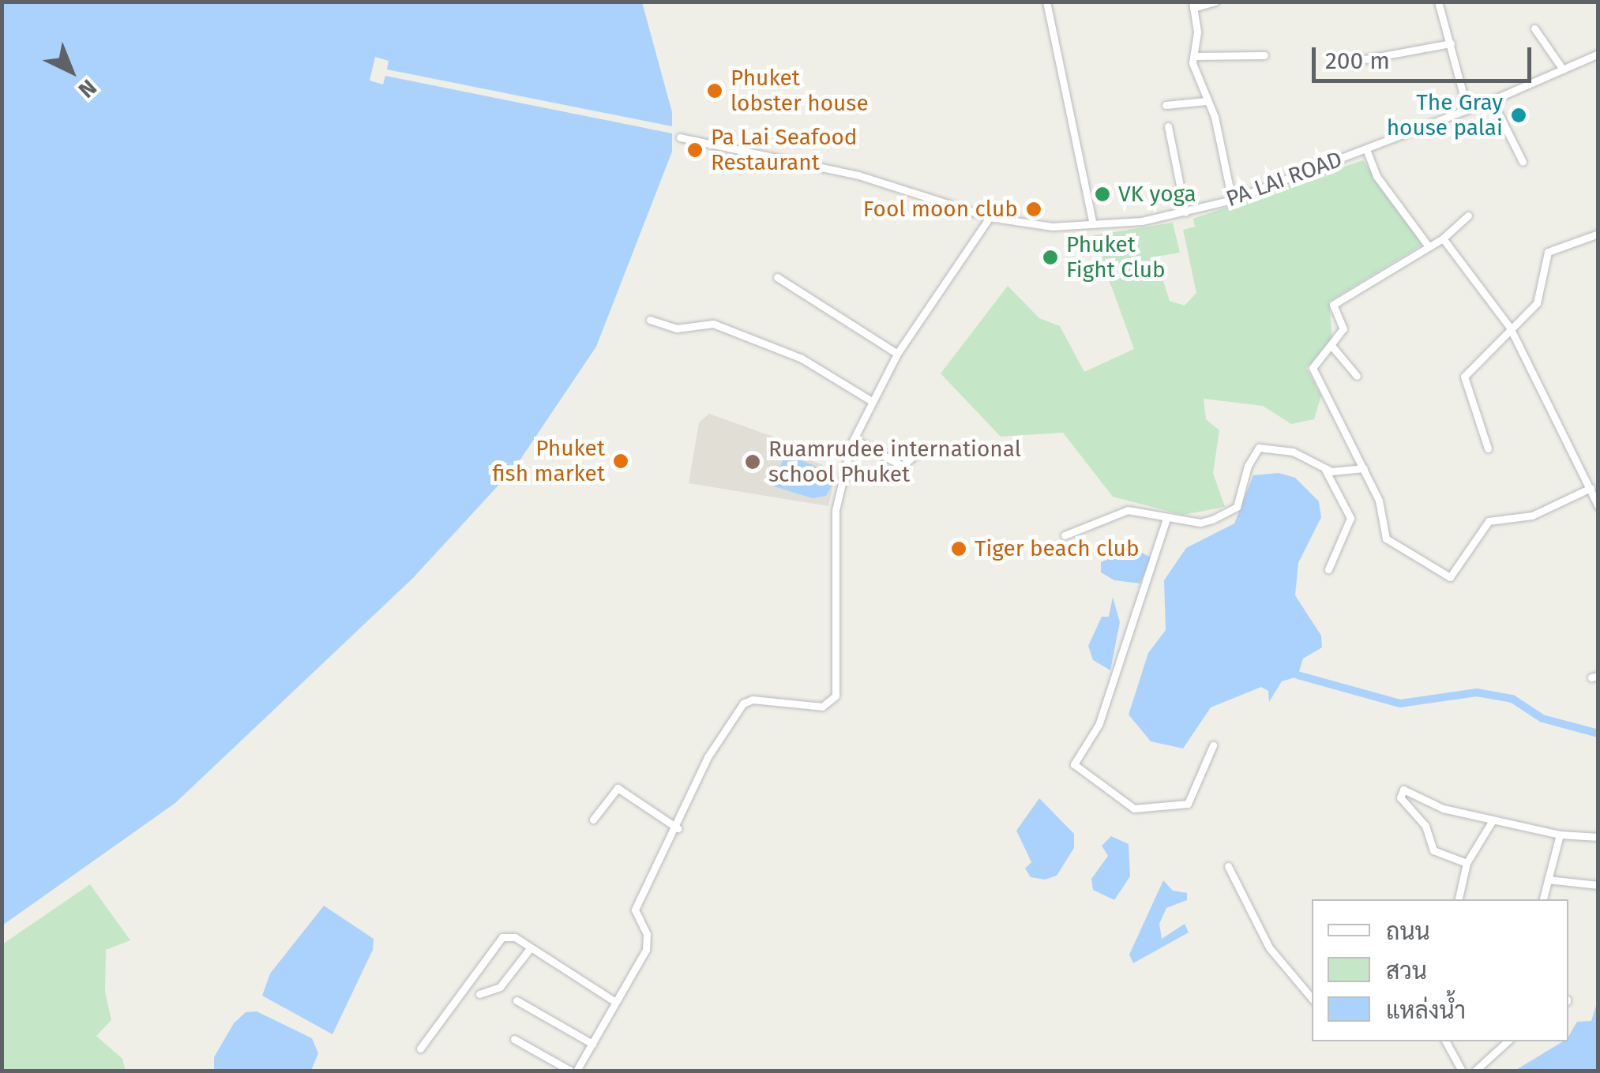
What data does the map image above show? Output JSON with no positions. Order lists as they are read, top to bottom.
{
  "streets": {
    "street": ["PA LAI ROAD"]
  },
  "places": [
    "Phuket lobster house",
    "The Gray house palai",
    "Pa Lai Seafood Restaurant",
    "VK yoga",
    "Fool moon club",
    "Phuket Fight Club",
    "Phuket fish market",
    "Ruamrudee international school Phuket",
    "Tiger beach club"
  ],
  "legend": ["ถนน", "สวน", "แหล่งน้ำ"],
  "scale_bar": "200 m",
  "north": "bottom right"
}
